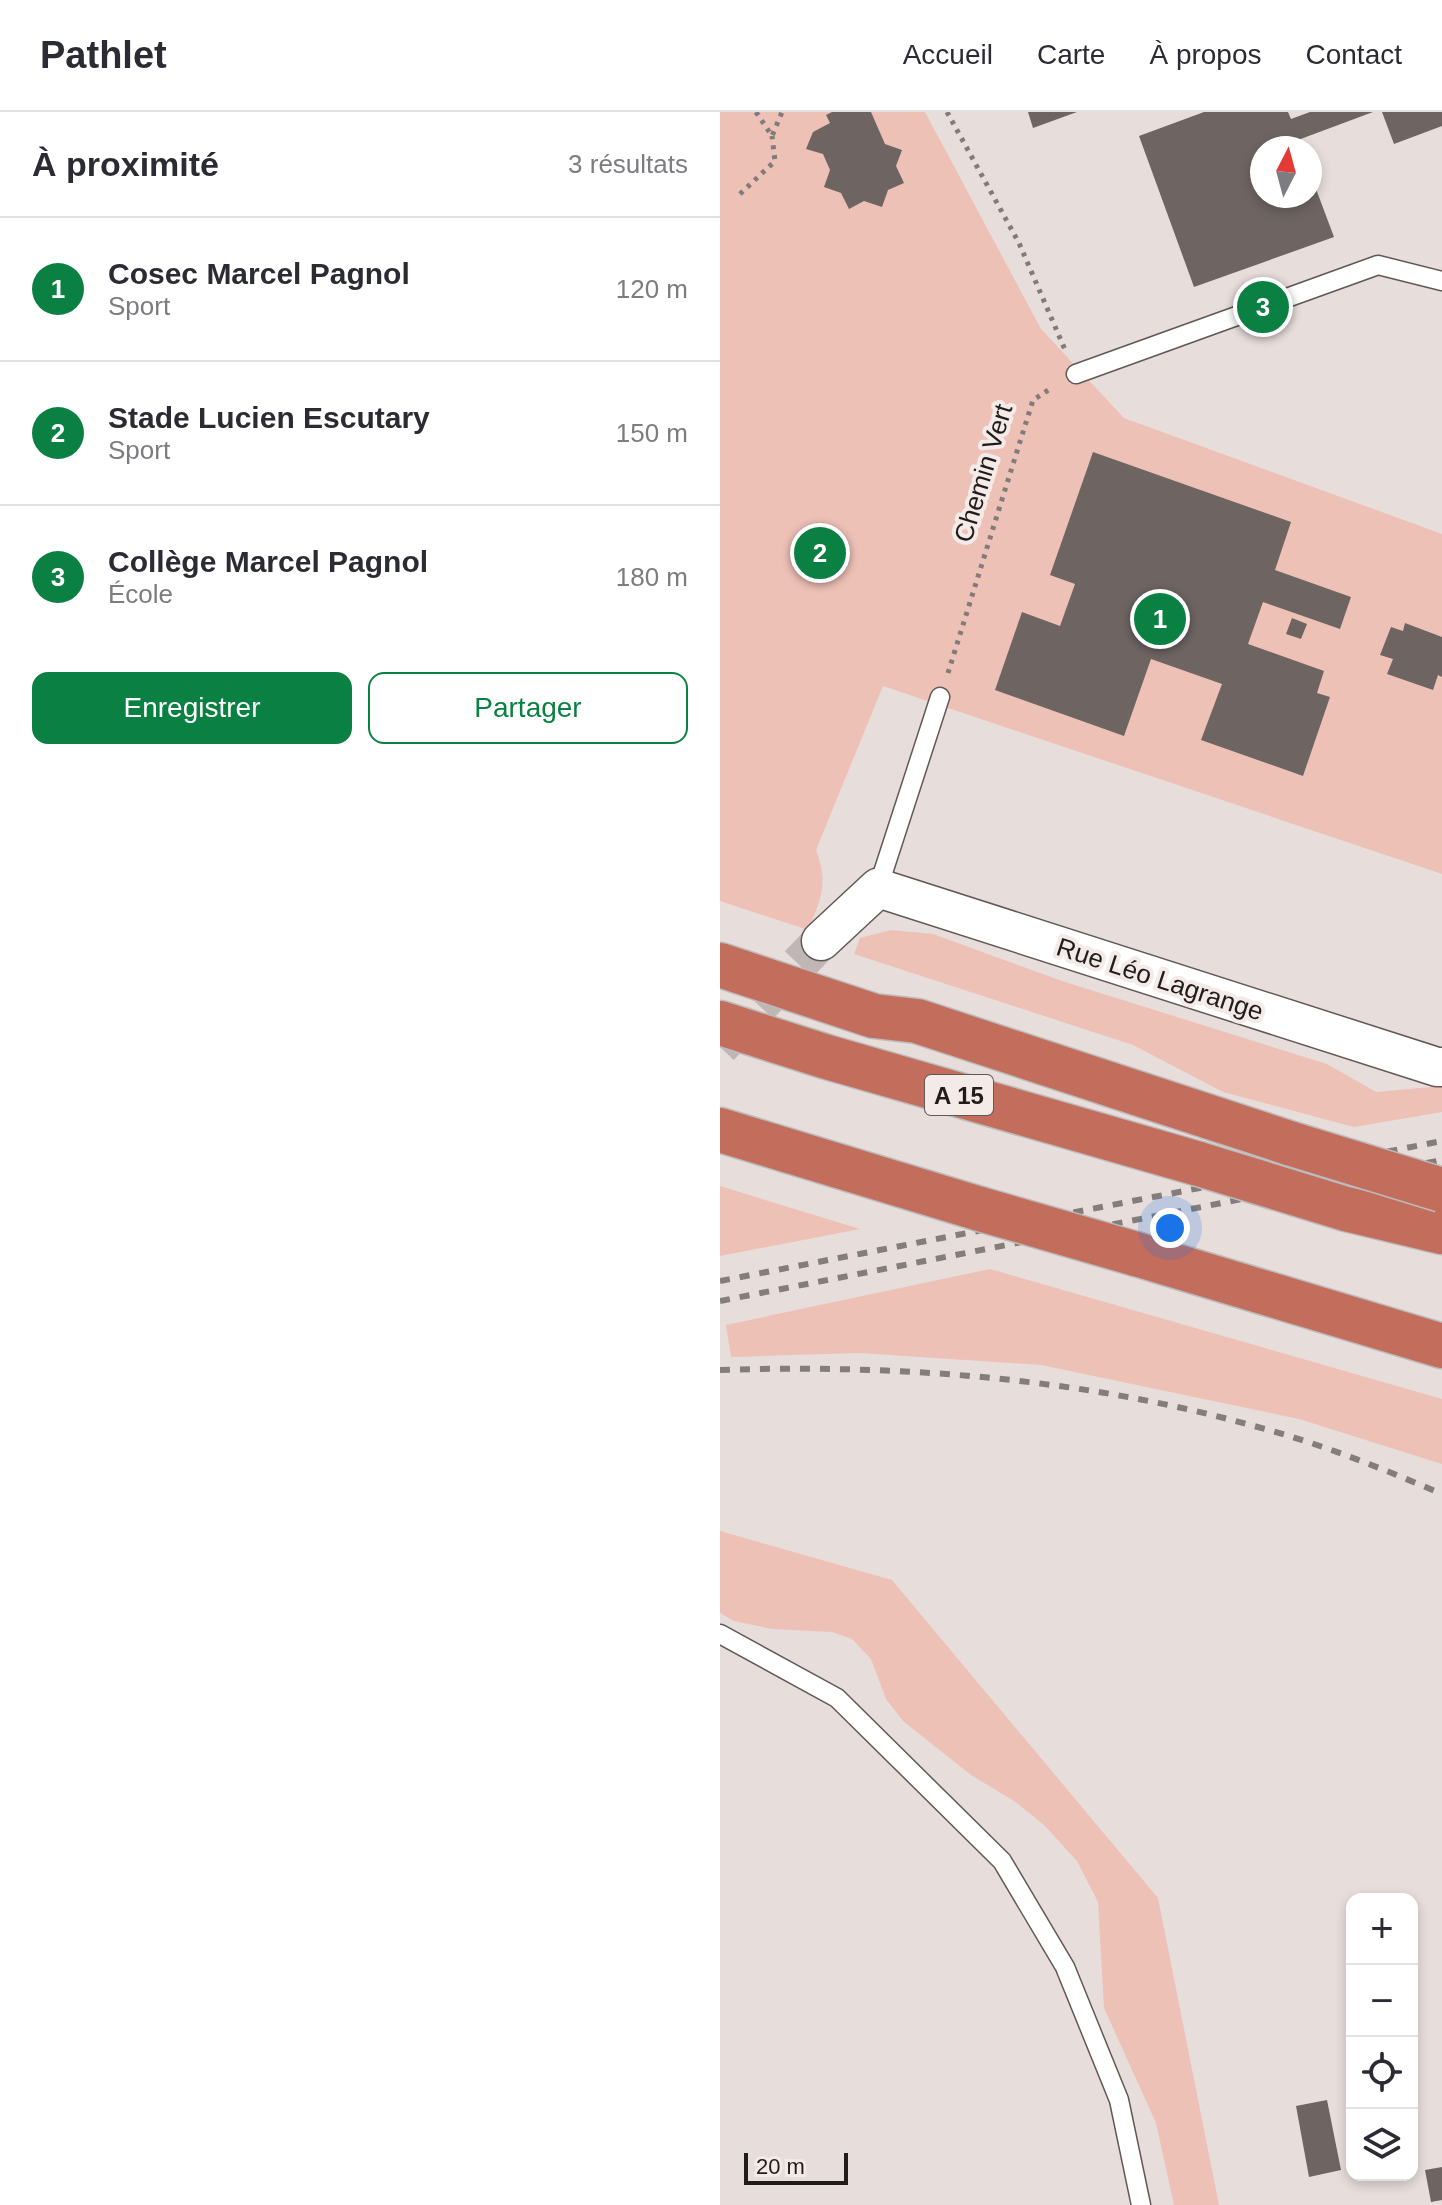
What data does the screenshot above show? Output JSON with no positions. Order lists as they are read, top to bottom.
{
  "streets": {
    "highway": ["A 15"],
    "street": ["Rue Léo Lagrange"],
    "path": ["Chemin Vert"]
  },
  "scale_bar": "20 m",
  "north": "top",
  "page": {
    "header": "Pathlet",
    "nav": [
      "Accueil",
      "Carte",
      "À propos",
      "Contact"
    ],
    "heading": ["À proximité", "3 résultats"],
    "list": [
      {
        "mark": "1",
        "name": "Cosec Marcel Pagnol",
        "note": "Sport",
        "value": "120 m"
      },
      {
        "mark": "2",
        "name": "Stade Lucien Escutary",
        "note": "Sport",
        "value": "150 m"
      },
      {
        "mark": "3",
        "name": "Collège Marcel Pagnol",
        "note": "École",
        "value": "180 m"
      }
    ],
    "pins": ["3", "2", "1"],
    "buttons": ["Enregistrer", "Partager"],
    "map_buttons": ["+", "−"],
    "scale": "20 m"
  }
}
